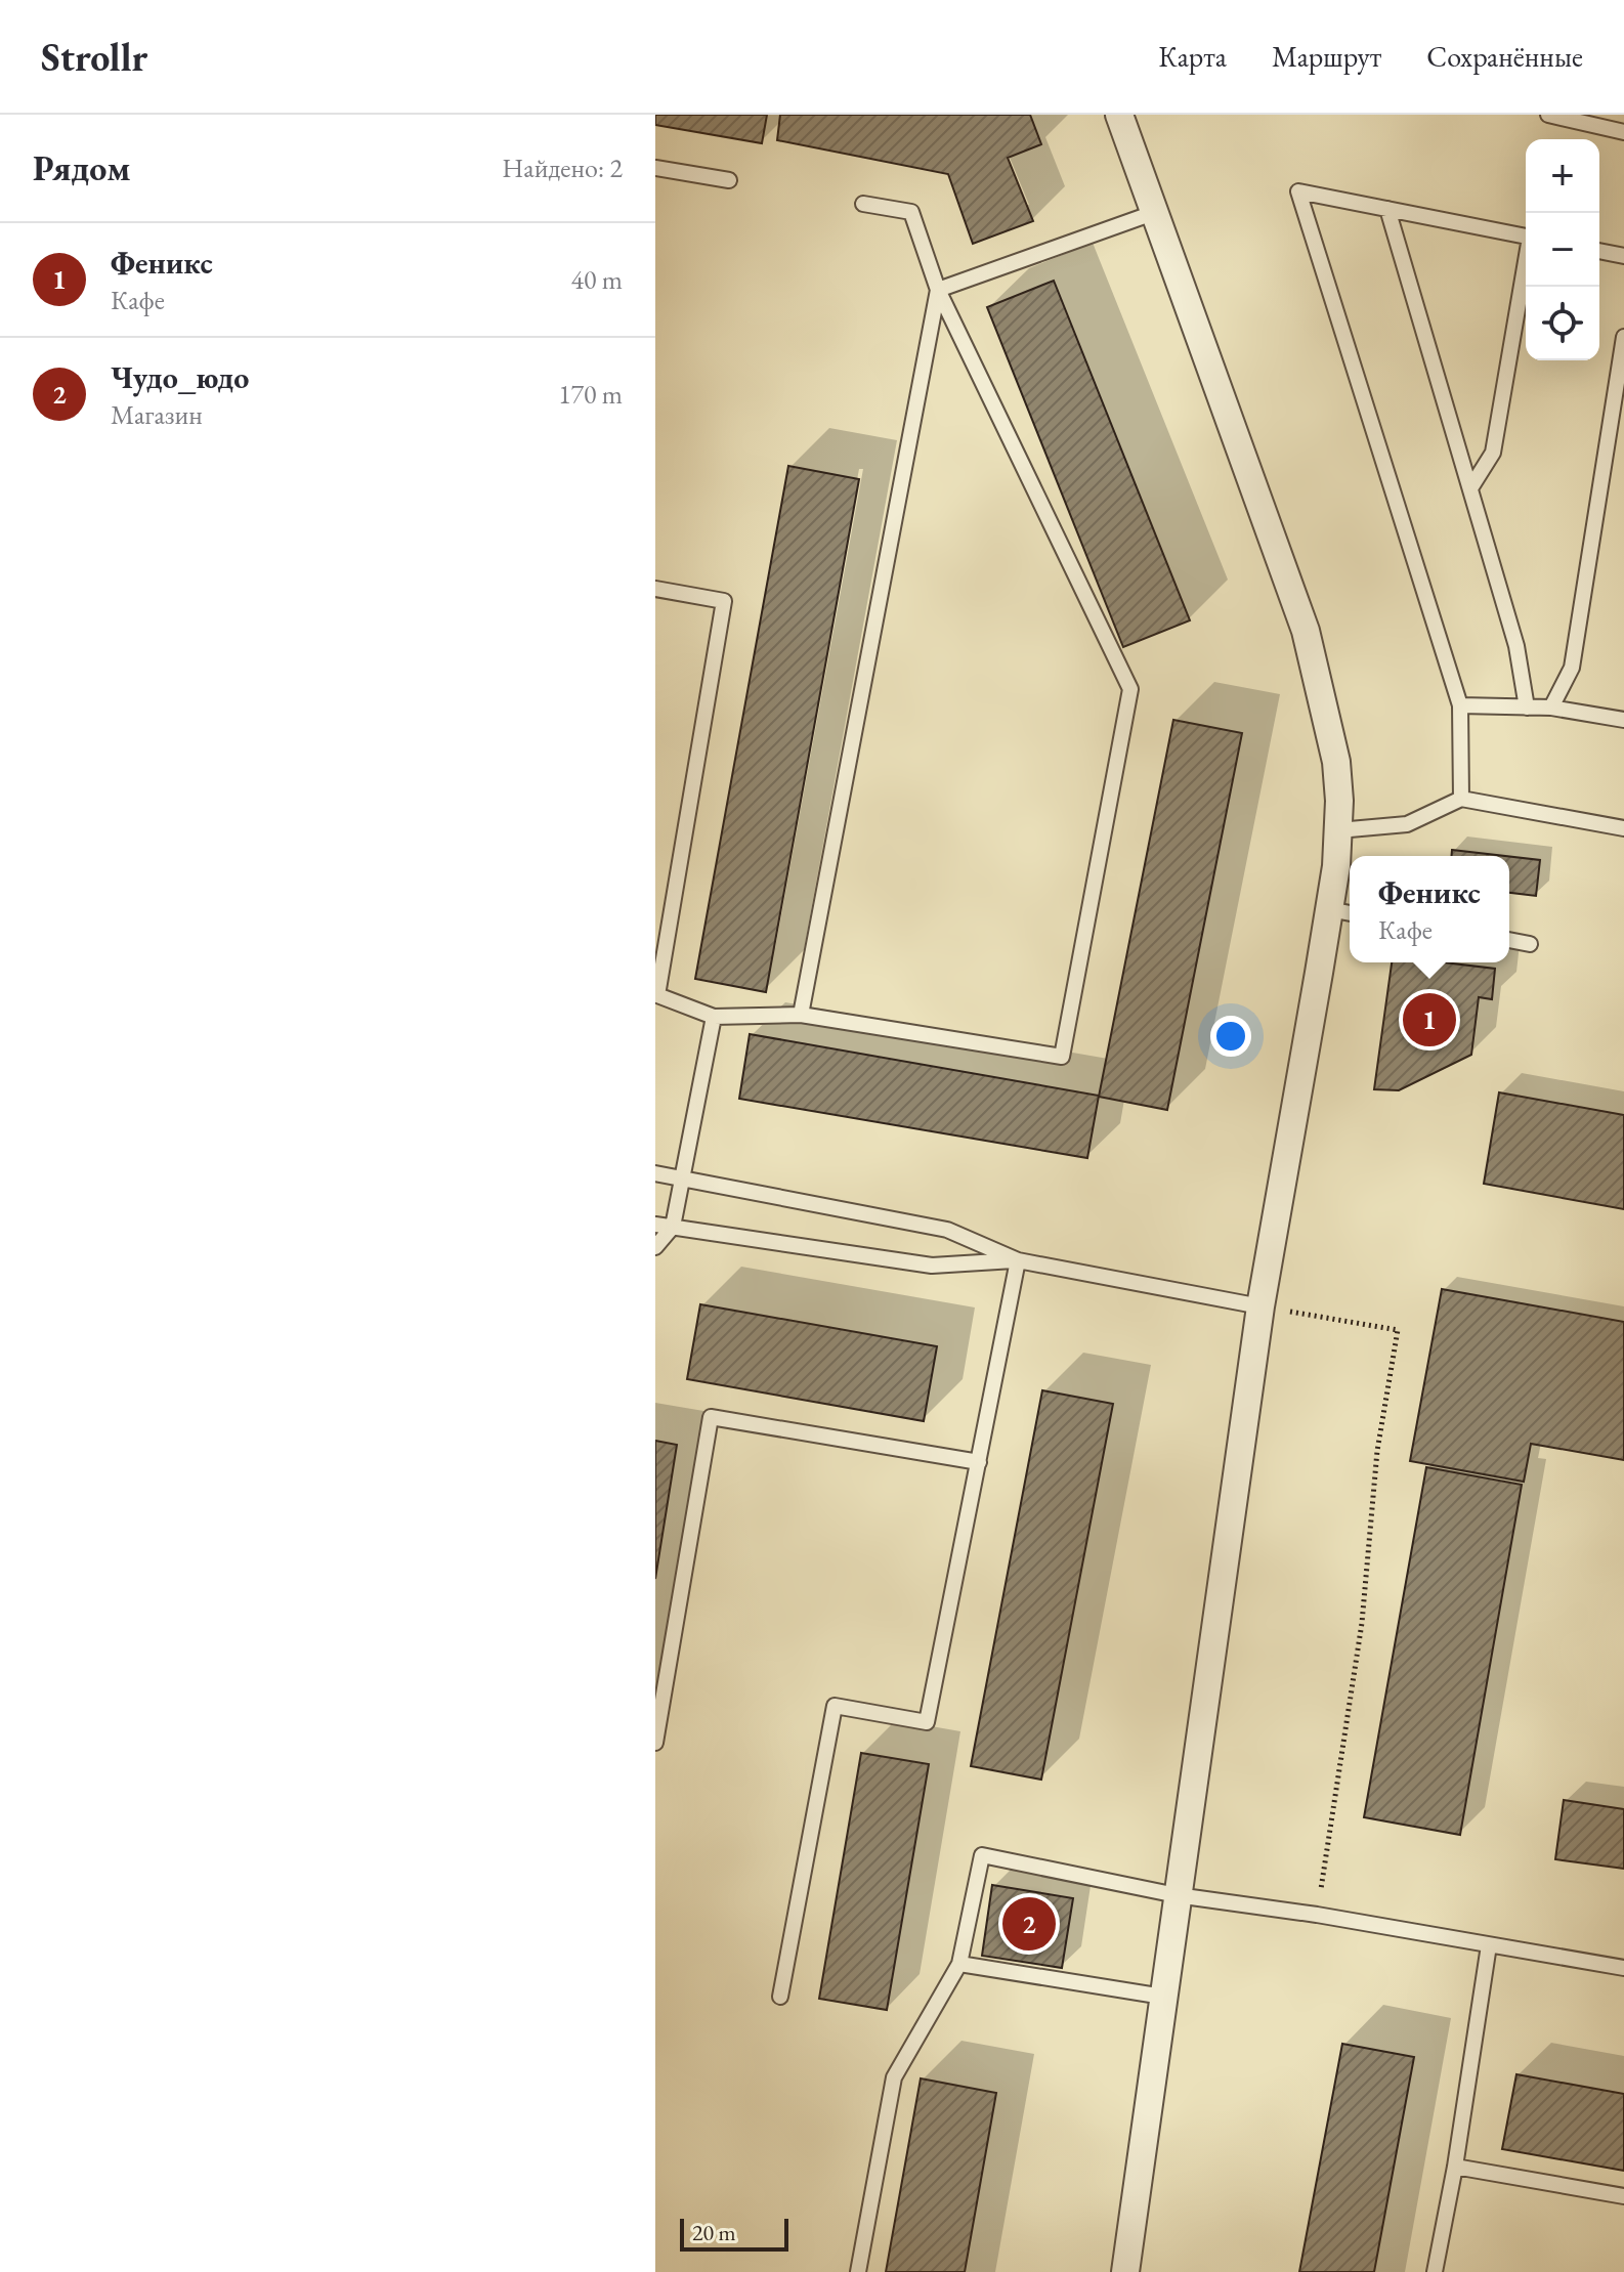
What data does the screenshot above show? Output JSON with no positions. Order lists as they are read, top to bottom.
{
  "scale_bar": "20 m",
  "page": {
    "header": "Strollr",
    "nav": ["Карта", "Маршрут", "Сохранённые"],
    "heading": ["Рядом", "Найдено: 2"],
    "map_buttons": ["+", "−"],
    "list": [
      {
        "mark": "1",
        "name": "Феникс",
        "note": "Кафе",
        "value": "40 m"
      },
      {
        "mark": "2",
        "name": "Чудо_юдо",
        "note": "Магазин",
        "value": "170 m"
      }
    ],
    "popup": ["Феникс", "Кафе"],
    "pins": ["1", "2"],
    "scale": "20 m"
  }
}
